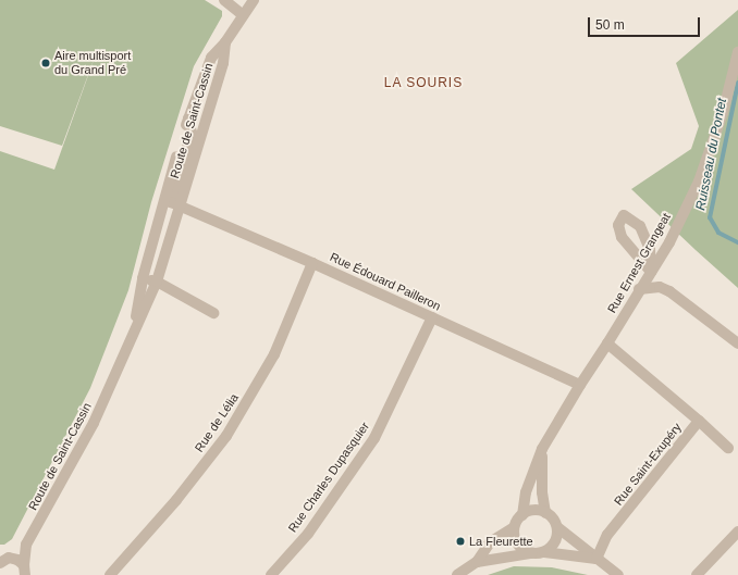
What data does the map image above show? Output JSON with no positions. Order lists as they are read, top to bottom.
{
  "streets": {
    "street": [
      "Route de Saint-Cassin",
      "Rue Ernest Grangeat",
      "Rue Édouard Pailleron",
      "Rue de Lélia",
      "Rue Saint-Exupéry",
      "Rue Charles Dupasquier"
    ]
  },
  "crossings": [
    ["Route de Saint-Cassin", "Rue Édouard Pailleron"],
    ["Rue Ernest Grangeat", "Rue Édouard Pailleron"],
    ["Rue Ernest Grangeat", "Rue Saint-Exupéry"],
    ["Rue Édouard Pailleron", "Rue de Lélia"],
    ["Rue Édouard Pailleron", "Rue Charles Dupasquier"]
  ],
  "districts": ["LA SOURIS"],
  "water": ["Ruisseau du Pontet"],
  "places": ["Aire multisport du Grand Pré", "La Fleurette"],
  "scale_bar": "50 m"
}
